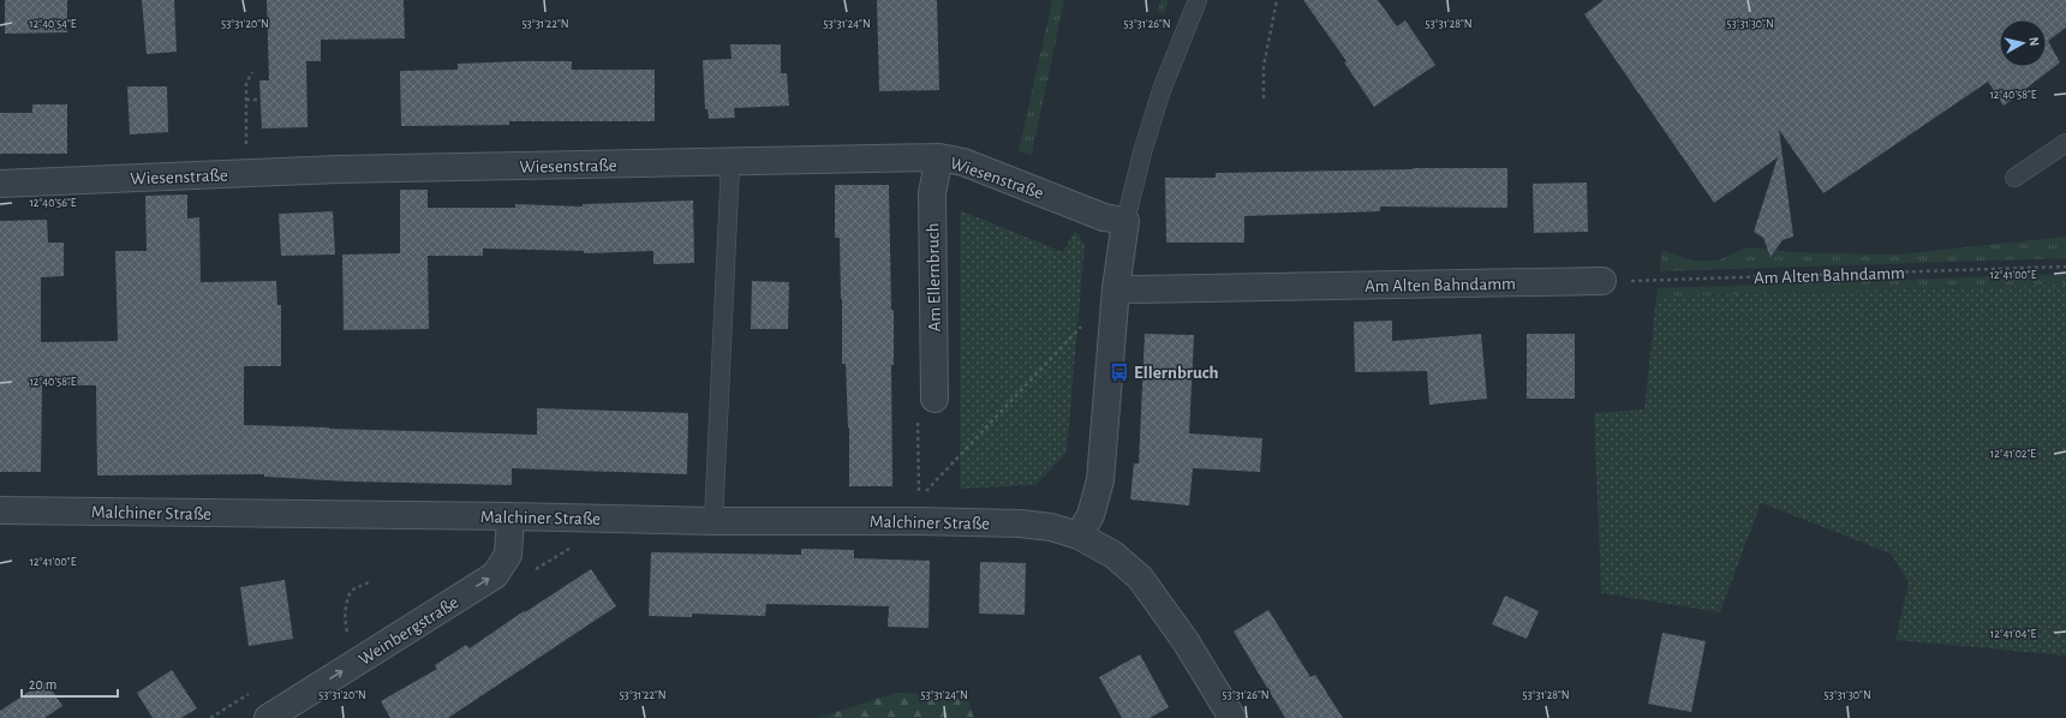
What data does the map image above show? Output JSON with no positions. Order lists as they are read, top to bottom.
{
  "streets": {
    "street": [
      "Wiesenstraße",
      "Am Alten Bahndamm",
      "Am Ellernbruch",
      "Malchiner Straße",
      "Weinbergstraße"
    ]
  },
  "crossings": [
    ["Wiesenstraße", "Am Ellernbruch"],
    ["Malchiner Straße", "Weinbergstraße"]
  ],
  "one_way": ["Weinbergstraße"],
  "places": {
    "bus stop": ["Ellernbruch"]
  },
  "scale_bar": "20 m",
  "north": "right",
  "coordinates": [
    "12°40'54\"E",
    "53°31'20\"N",
    "53°31'22\"N",
    "53°31'24\"N",
    "53°31'26\"N",
    "53°31'28\"N",
    "53°31'30\"N",
    "12°40'58\"E",
    "12°40'56\"E",
    "12°41'00\"E",
    "12°41'02\"E",
    "12°41'04\"E"
  ]
}
